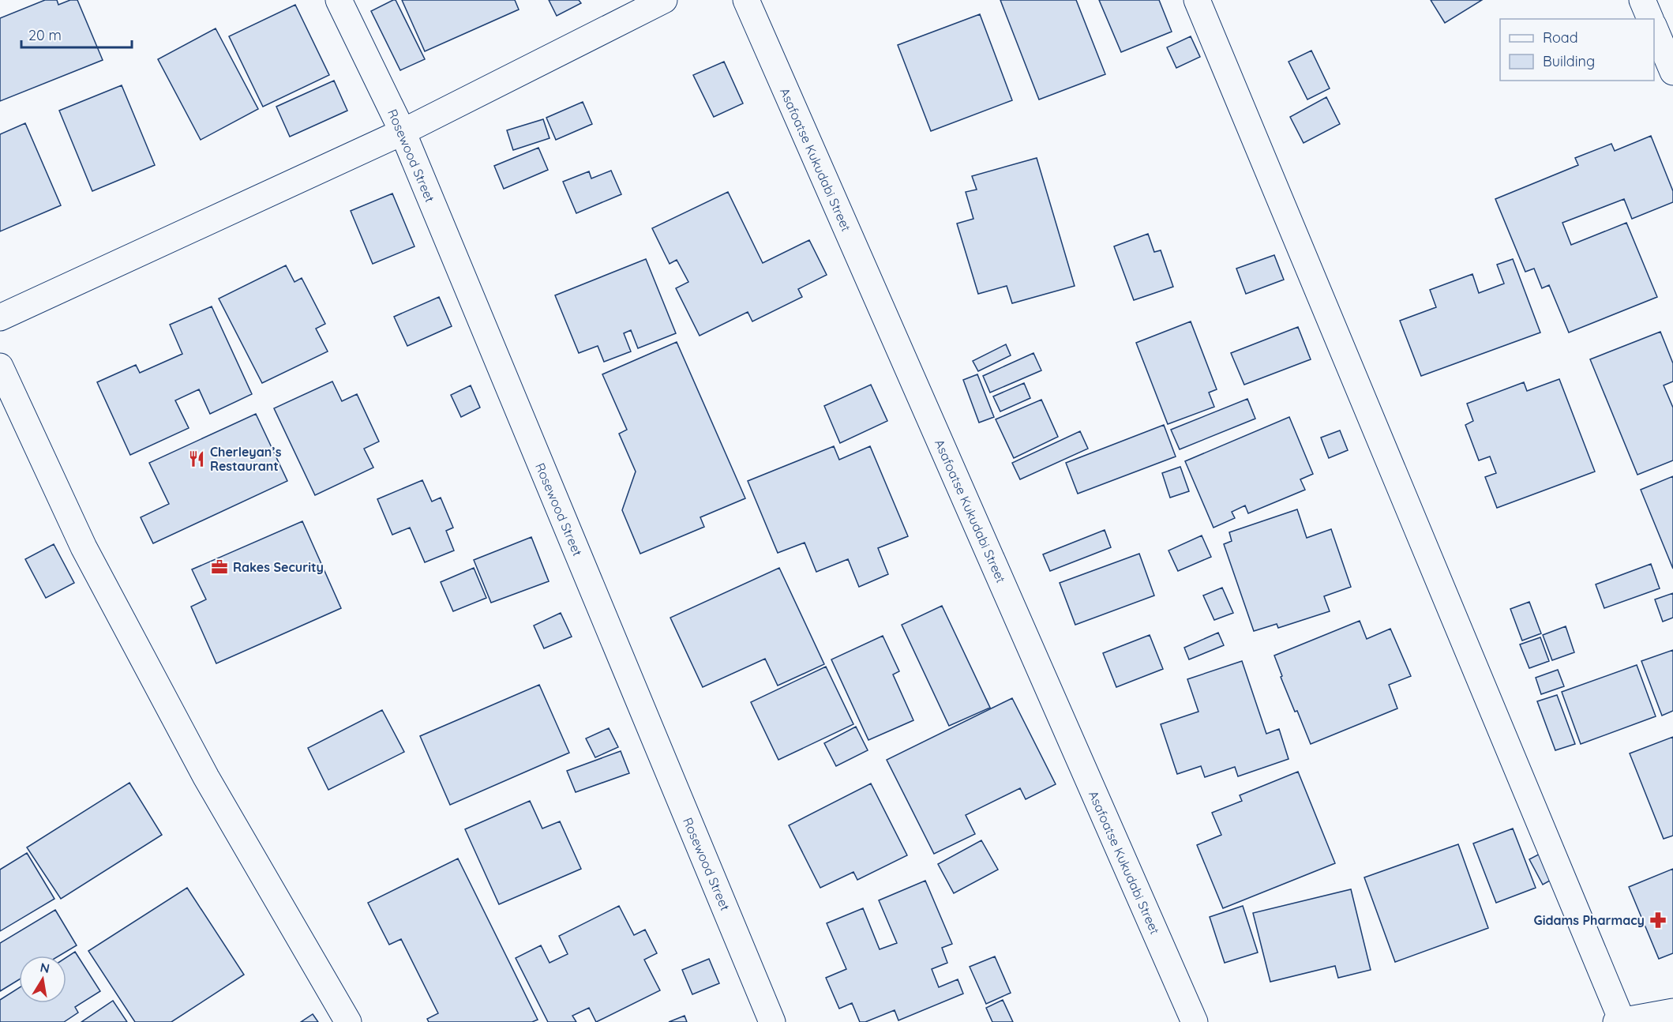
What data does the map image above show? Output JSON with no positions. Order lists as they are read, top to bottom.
{
  "streets": {
    "street": ["Rosewood Street", "Asafoatse Kukudabi Street"]
  },
  "places": {
    "restaurant": ["Cherleyan’s Restaurant"],
    "office": ["Rakes Security"],
    "pharmacy": ["Gidams Pharmacy"]
  },
  "legend": ["Road", "Building"],
  "scale_bar": "20 m",
  "north": "top"
}
